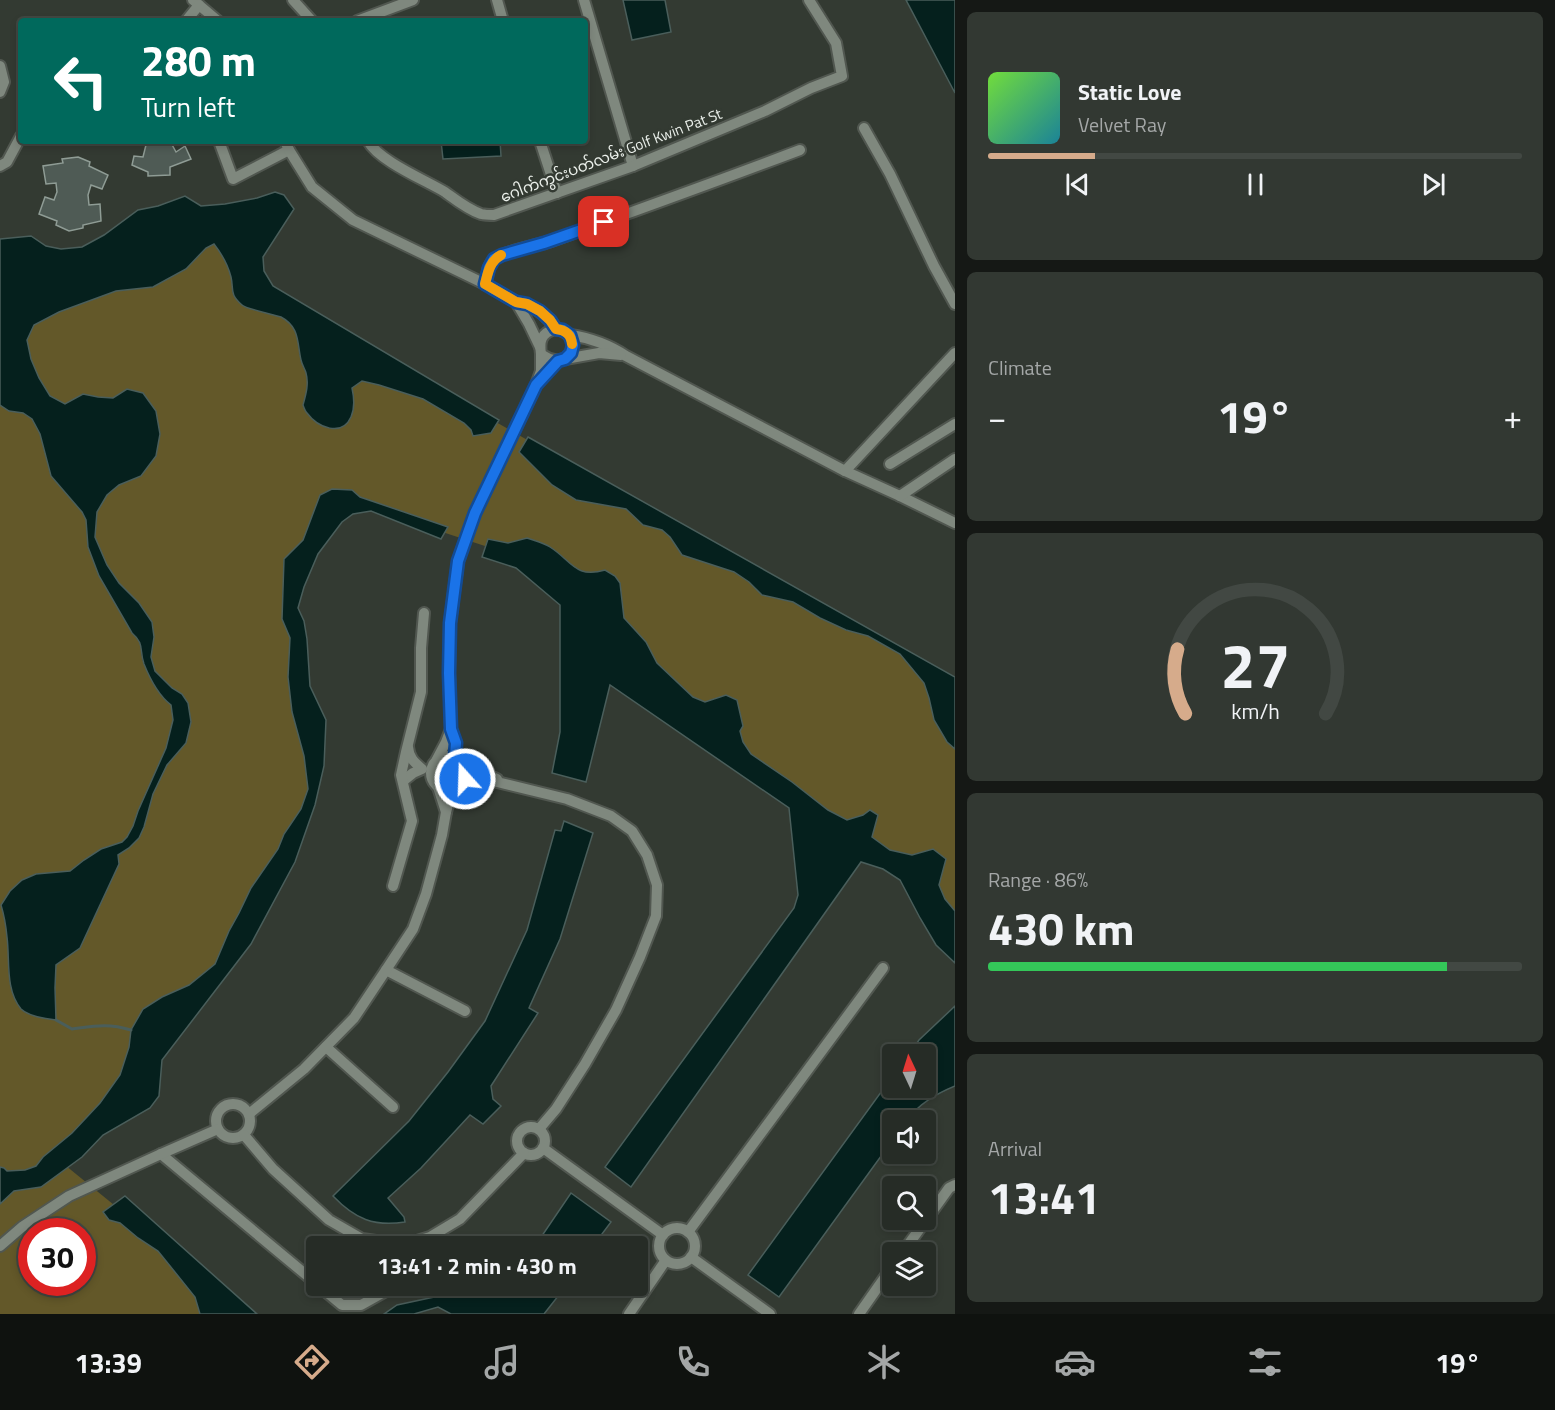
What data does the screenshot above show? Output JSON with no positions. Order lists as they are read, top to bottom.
{
  "streets": {
    "street": ["ဂေါက်ကွင်းပတ်လမ်း Golf Kwin Pat St"]
  },
  "north": "top",
  "page": {
    "turn": ["280 m", "Turn left"],
    "song": ["Static Love", "Velvet Ray"],
    "tile": [
      "Climate",
      ["Range · 86%", "430 km"],
      ["Arrival", "13:41"]
    ],
    "heat": ["−", "19°", "+"],
    "limit": "30",
    "trip": "13:41 · 2 min · 430 m",
    "tabs": ["13:39", "19°"],
    "gauge": ["27", "km/h"]
  }
}
